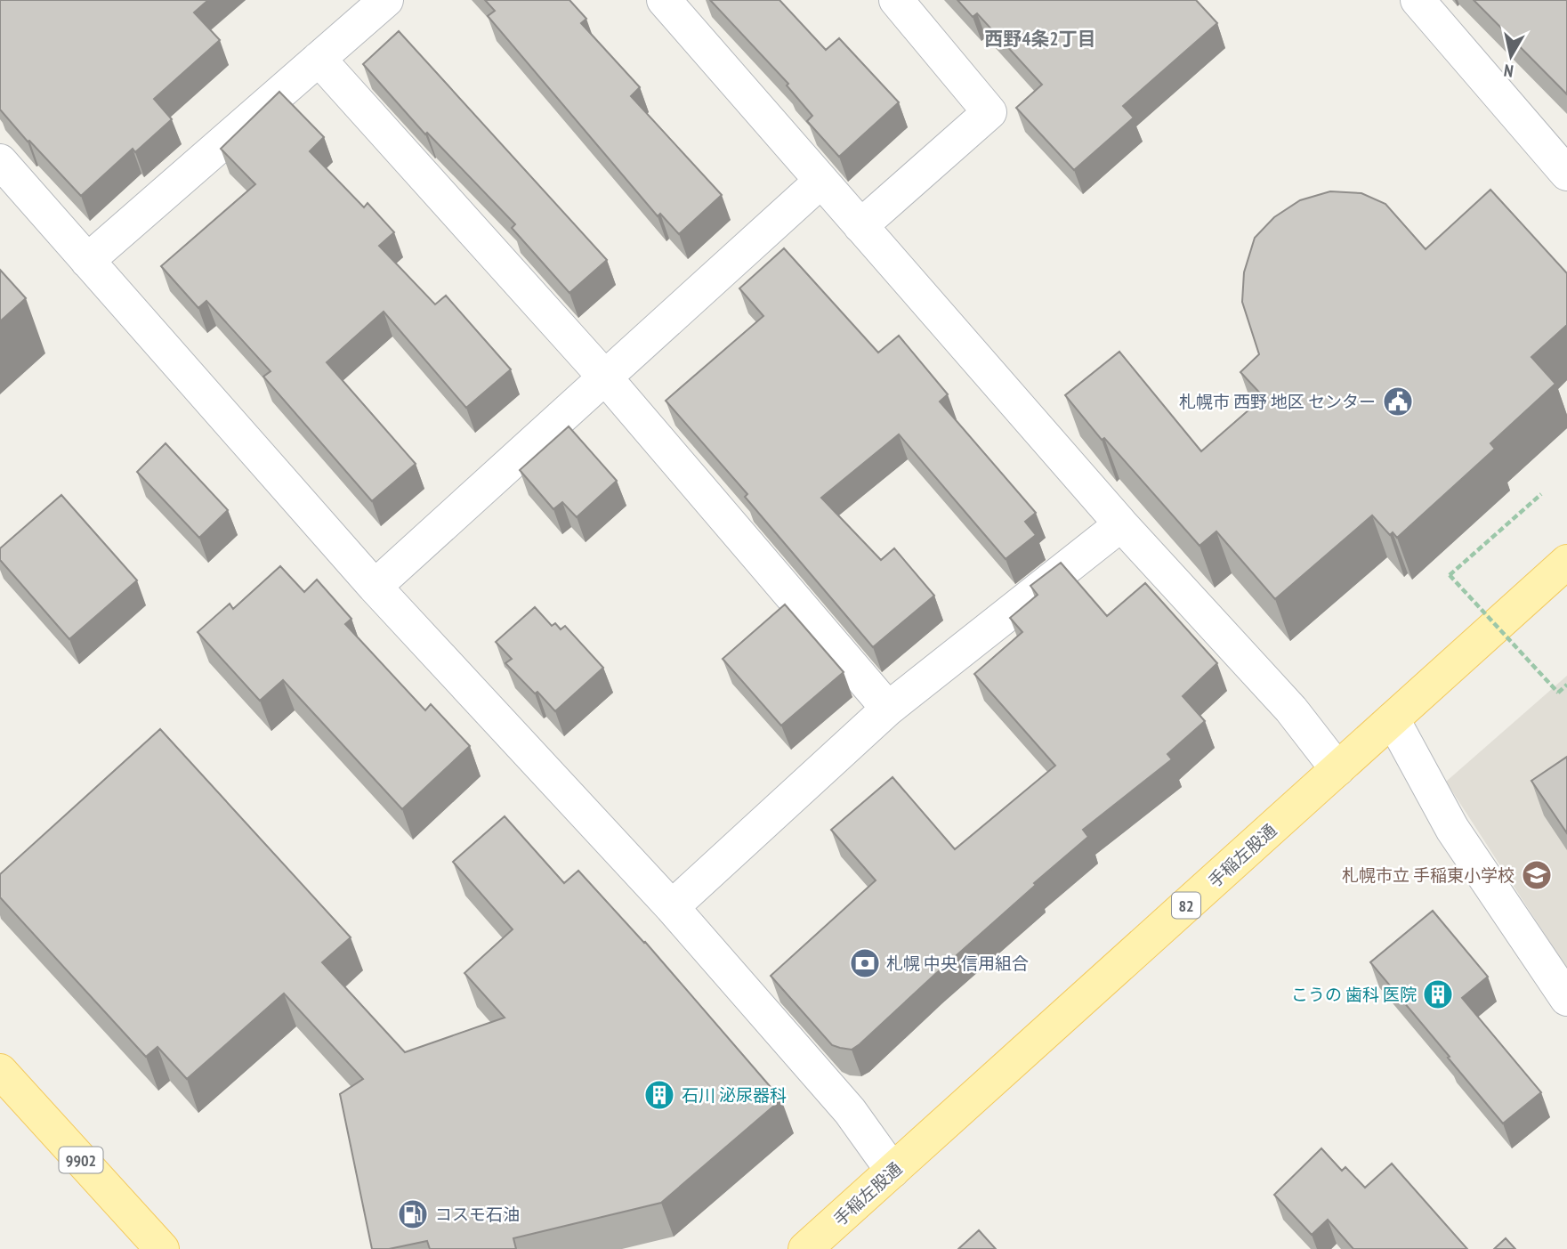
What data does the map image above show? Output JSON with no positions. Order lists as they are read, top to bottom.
{
  "streets": {
    "main road": ["手稲左股通", "82", "9902"]
  },
  "districts": ["西野4条2丁目"],
  "places": {
    "public building": ["札幌市 西野 地区 センター"],
    "school or university": ["札幌市立 手稲東小学校"],
    "bank": ["札幌 中央 信用組合"],
    "building": ["こうの 歯科 医院", "石川 泌尿器科"],
    "fuel station": ["コスモ石油"]
  },
  "north": "bottom"
}
